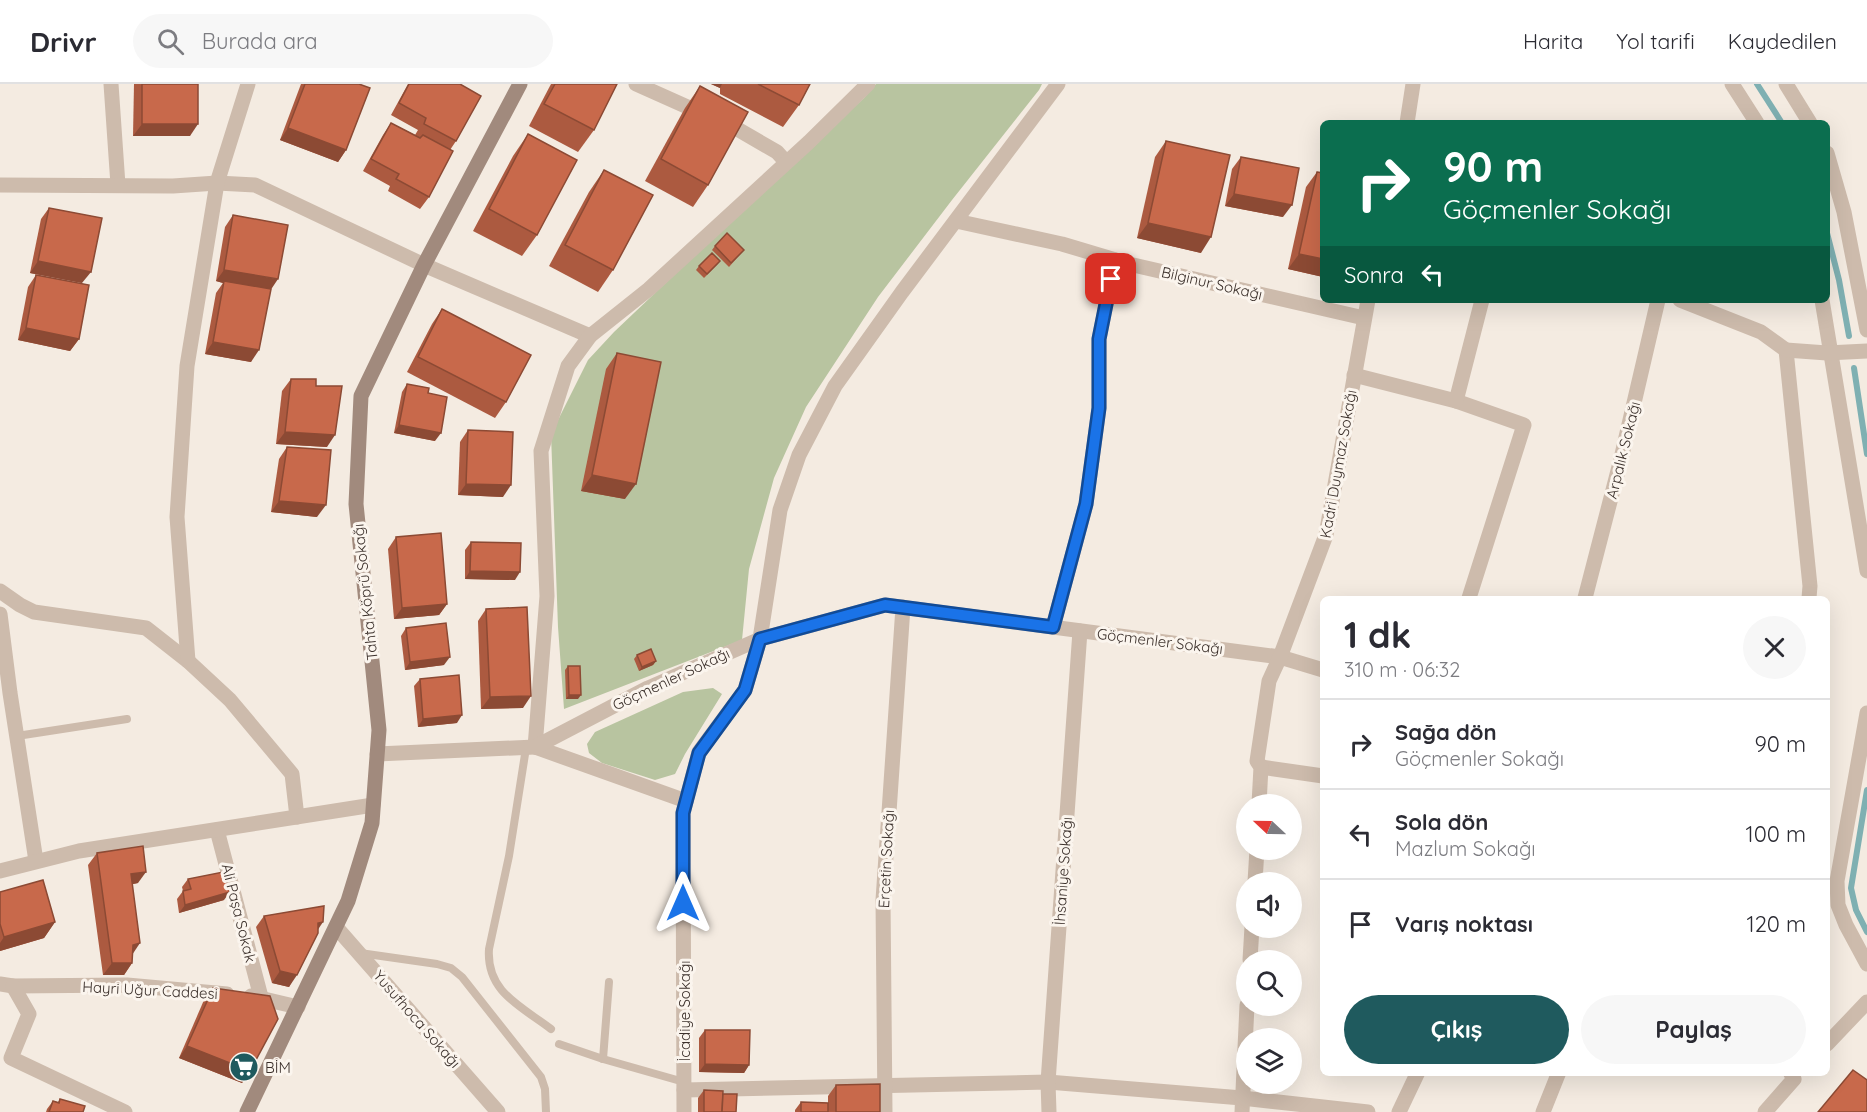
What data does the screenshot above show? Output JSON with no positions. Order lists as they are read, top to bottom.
{
  "streets": {
    "street": [
      "Bilginur Sokağı",
      "Arpalık Sokağı",
      "Kadri Duymaz Sokağı",
      "Tahta Köprü Sokağı",
      "Göçmenler Sokağı",
      "Erçetin Sokağı",
      "İhsaniye Sokağı",
      "Ali Paşa Sokak",
      "Hayri Uğur Caddesi",
      "İcadiye Sokağı",
      "Yusufhoca Sokağı"
    ]
  },
  "crossings": [
    ["Bilginur Sokağı", "Kadri Duymaz Sokağı"],
    ["Bilginur Sokağı", "İcadiye Sokağı"],
    ["Kadri Duymaz Sokağı", "Göçmenler Sokağı"],
    ["Tahta Köprü Sokağı", "Göçmenler Sokağı"],
    ["Tahta Köprü Sokağı", "Hayri Uğur Caddesi"],
    ["Tahta Köprü Sokağı", "Yusufhoca Sokağı"],
    ["Göçmenler Sokağı", "Erçetin Sokağı"],
    ["Göçmenler Sokağı", "İhsaniye Sokağı"],
    ["Göçmenler Sokağı", "İcadiye Sokağı"],
    ["Ali Paşa Sokak", "Hayri Uğur Caddesi"]
  ],
  "places": {
    "supermarket": ["BİM"]
  },
  "north": "left",
  "page": {
    "header": "Drivr",
    "search": "Burada ara",
    "nav": ["Harita", "Yol tarifi", "Kaydedilen"],
    "turn": ["90 m", "Göçmenler Sokağı"],
    "then": "Sonra",
    "heading": ["1 dk", "310 m · 06:32"],
    "list": [
      {
        "name": "Sağa dön",
        "note": "Göçmenler Sokağı",
        "value": "90 m"
      },
      {
        "name": "Sola dön",
        "note": "Mazlum Sokağı",
        "value": "100 m"
      },
      {
        "name": "Varış noktası",
        "value": "120 m"
      }
    ],
    "buttons": ["Çıkış", "Paylaş"]
  }
}
